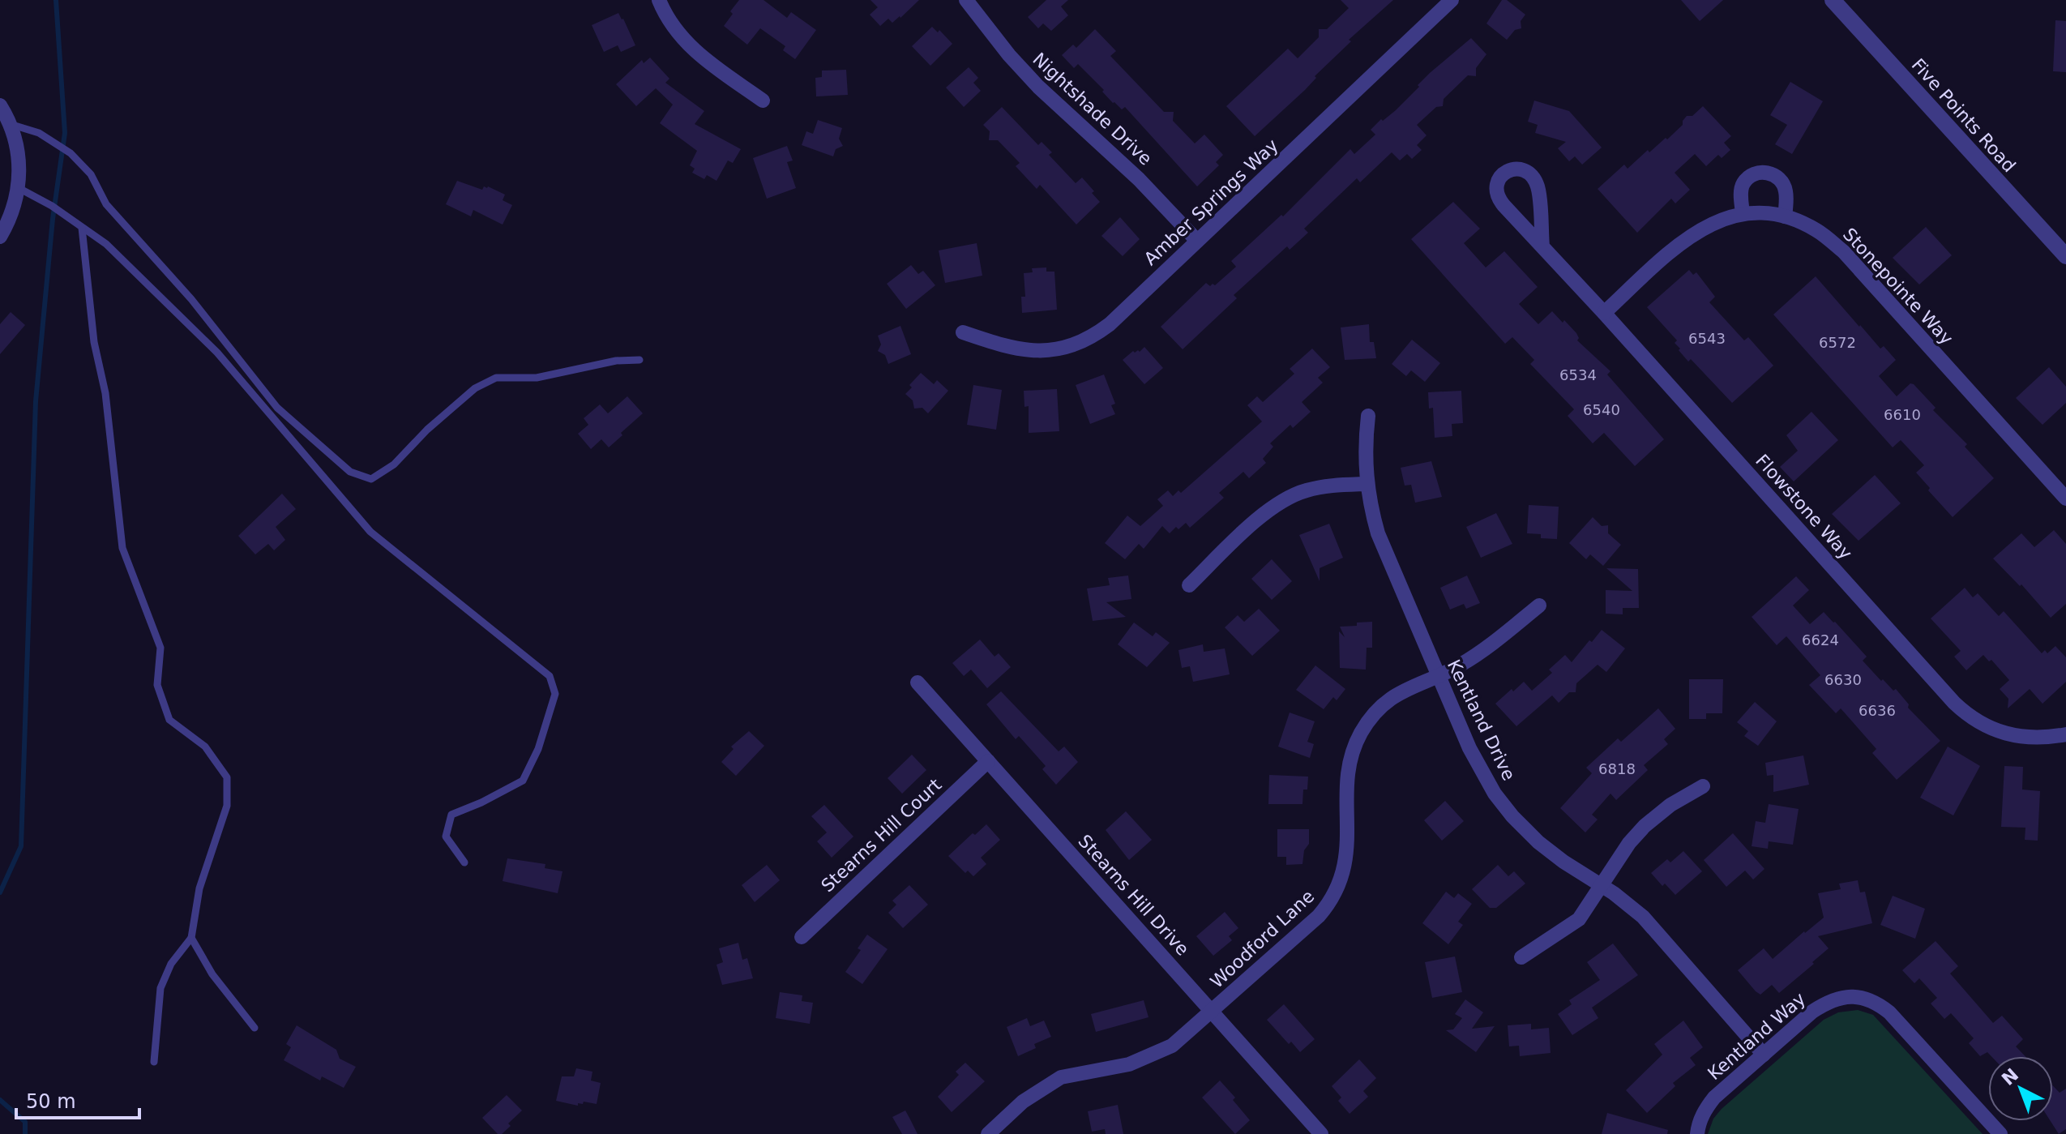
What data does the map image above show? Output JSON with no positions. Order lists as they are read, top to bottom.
{
  "streets": {
    "street": [
      "Nightshade Drive",
      "Five Points Road",
      "Amber Springs Way",
      "Stonepointe Way",
      "Flowstone Way",
      "Kentland Drive",
      "Stearns Hill Court",
      "Stearns Hill Drive",
      "Woodford Lane",
      "Kentland Way"
    ]
  },
  "crossings": [
    ["Nightshade Drive", "Amber Springs Way"],
    ["Stonepointe Way", "Flowstone Way"],
    ["Kentland Drive", "Woodford Lane"],
    ["Kentland Drive", "Kentland Way"],
    ["Stearns Hill Court", "Stearns Hill Drive"],
    ["Stearns Hill Drive", "Woodford Lane"]
  ],
  "house_numbers": [
    "6543",
    "6572",
    "6534",
    "6540",
    "6610",
    "6624",
    "6630",
    "6636",
    "6818"
  ],
  "scale_bar": "50 m",
  "north": "top left"
}
